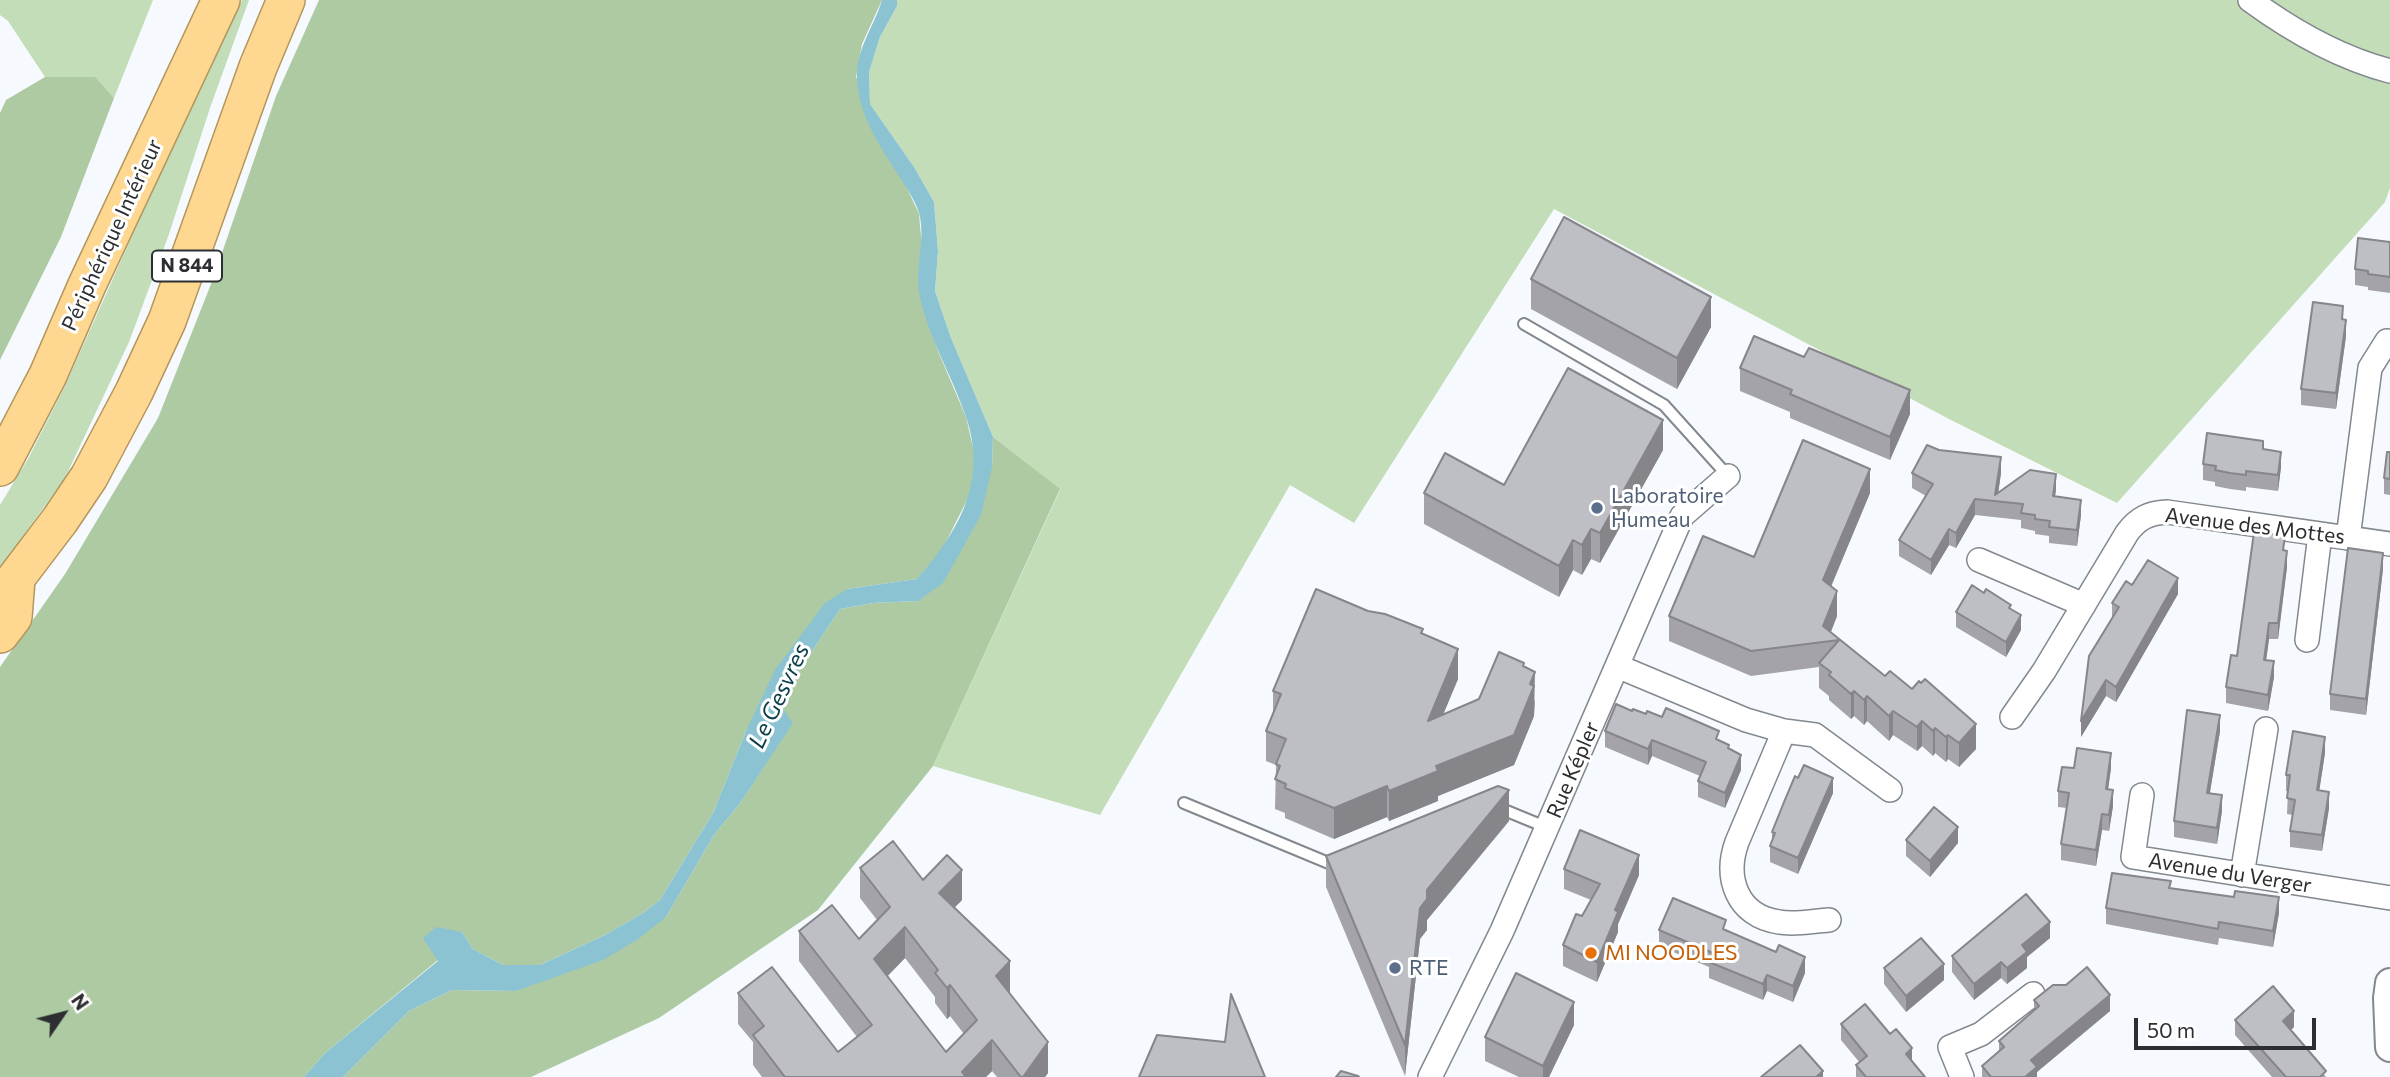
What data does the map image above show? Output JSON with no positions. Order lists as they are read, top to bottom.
{
  "streets": {
    "highway": ["Périphérique Intérieur", "N 844"],
    "street": ["Avenue des Mottes", "Rue Képler", "Avenue du Verger"]
  },
  "water": ["Le Gesvres"],
  "places": ["Laboratoire Humeau", "MI NOODLES", "RTE"],
  "scale_bar": "50 m",
  "north": "top right"
}
